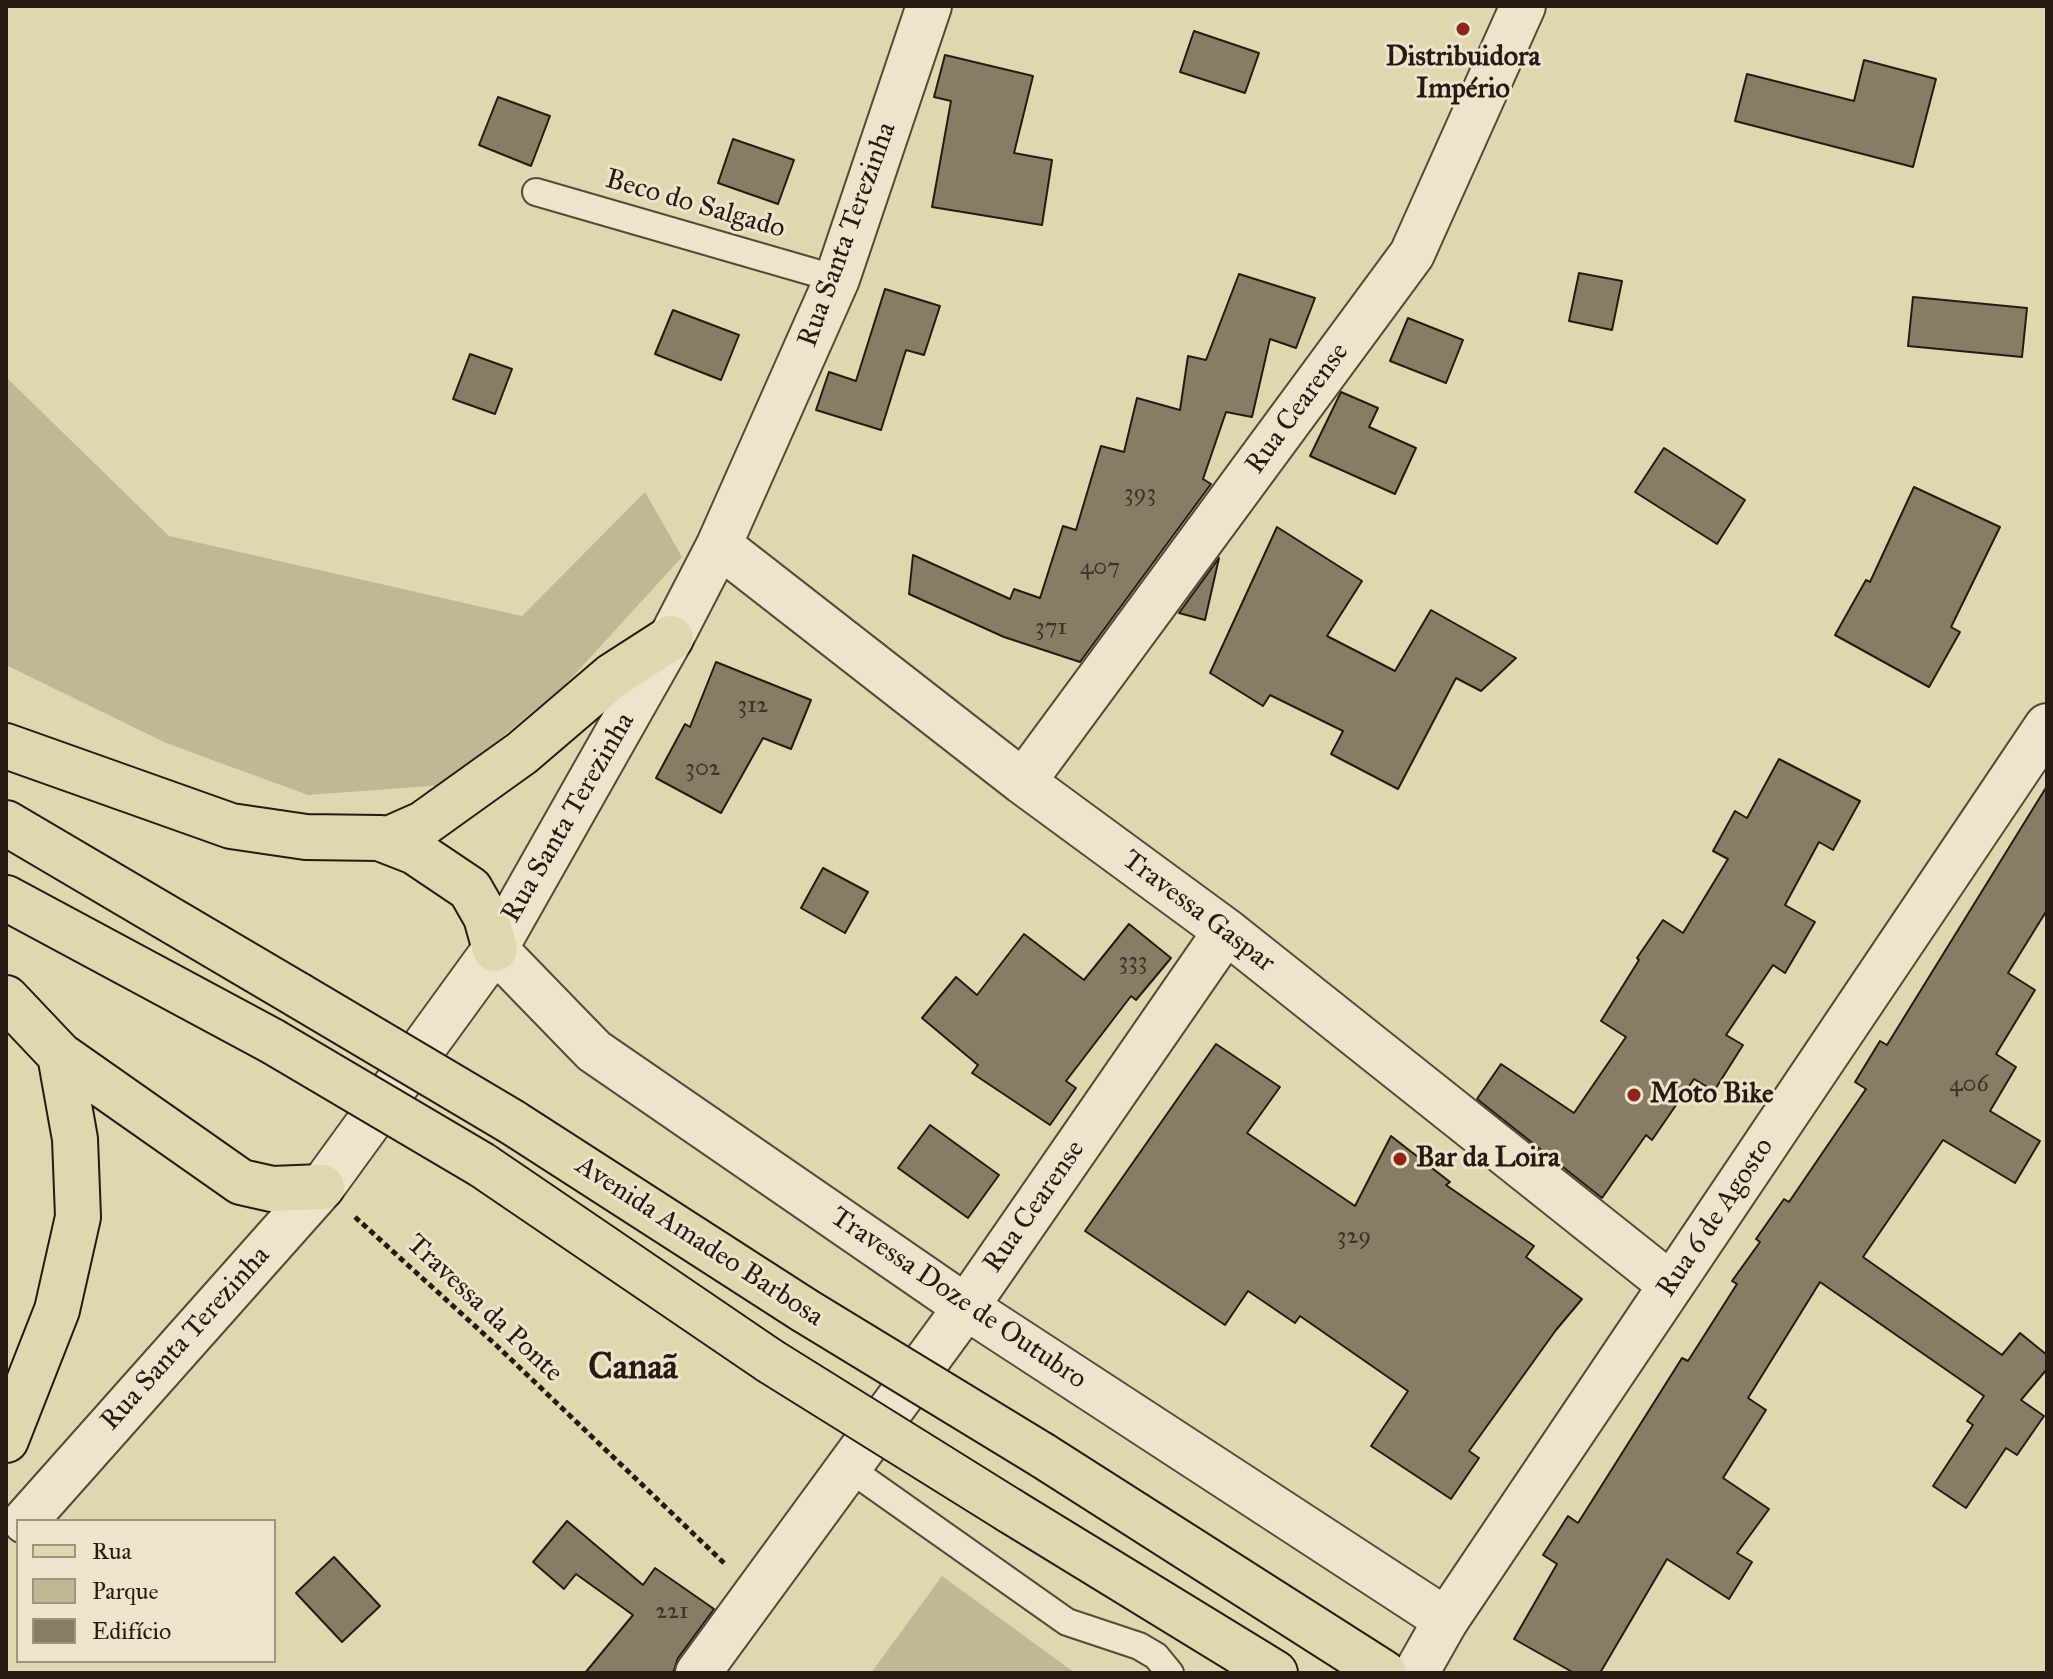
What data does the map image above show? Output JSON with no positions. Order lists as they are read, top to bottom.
{
  "streets": {
    "main road": ["Avenida Amadeo Barbosa"],
    "street": [
      "Rua Santa Terezinha",
      "Rua Cearense",
      "Travessa Gaspar",
      "Rua 6 de Agosto",
      "Travessa Doze de Outubro"
    ],
    "lane": ["Beco do Salgado"],
    "path": ["Travessa da Ponte"]
  },
  "crossings": [
    ["Beco do Salgado", "Rua Santa Terezinha"],
    ["Rua Santa Terezinha", "Travessa Gaspar"],
    ["Rua Santa Terezinha", "Travessa Doze de Outubro"],
    ["Rua Santa Terezinha", "Travessa da Ponte"],
    ["Rua Cearense", "Travessa Gaspar"],
    ["Rua Cearense", "Travessa Doze de Outubro"],
    ["Rua Cearense", "Travessa da Ponte"],
    ["Travessa Gaspar", "Rua 6 de Agosto"],
    ["Rua 6 de Agosto", "Travessa Doze de Outubro"]
  ],
  "districts": ["Canaã"],
  "places": ["Distribuidora Império", "Moto Bike", "Bar da Loira"],
  "house_numbers": [
    "393",
    "407",
    "371",
    "312",
    "302",
    "333",
    "406",
    "329",
    "221"
  ],
  "legend": ["Rua", "Parque", "Edifício"]
}
